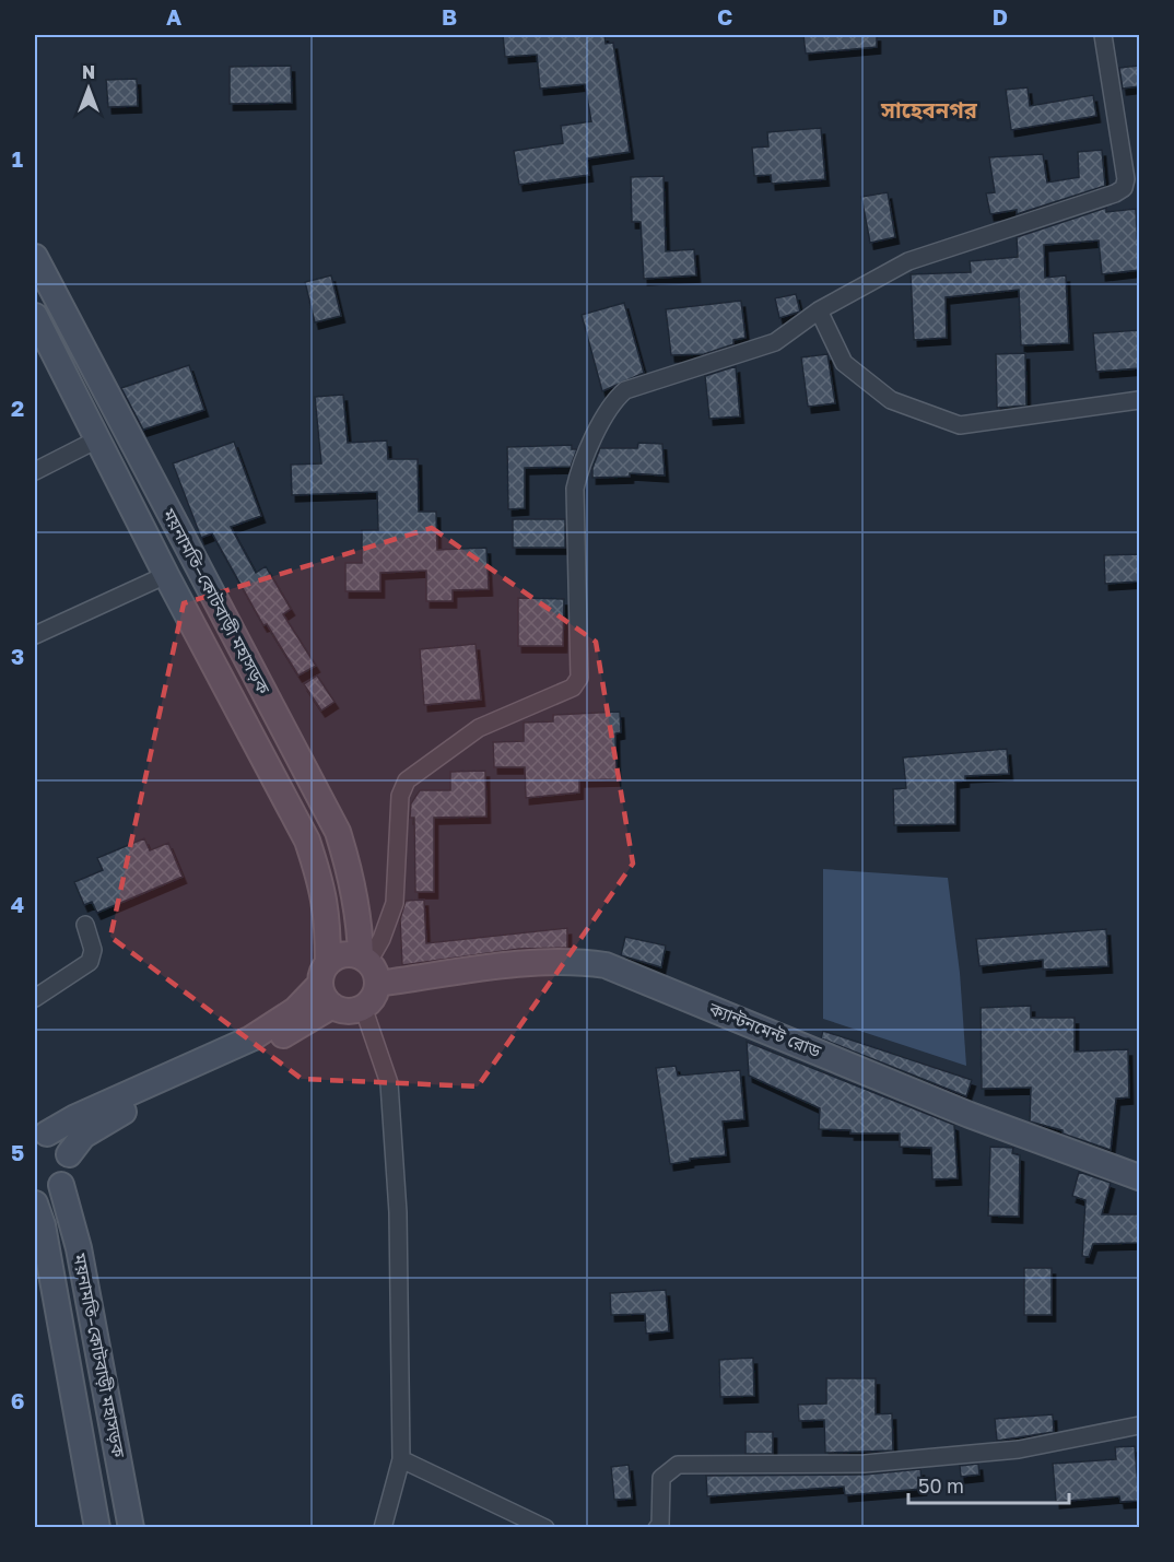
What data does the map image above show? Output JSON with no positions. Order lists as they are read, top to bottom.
{
  "streets": {
    "main road": ["ময়নামতি–কোটবাড়ী মহাসড়ক", "ক্যান্টনমেন্ট রোড"]
  },
  "crossings": [
    ["ময়নামতি–কোটবাড়ী মহাসড়ক", "ক্যান্টনমেন্ট রোড"]
  ],
  "districts": ["সাহেবনগর"],
  "scale_bar": "50 m",
  "north": "top",
  "grid": {
    "columns": [
      "A",
      "B",
      "C",
      "D"
    ],
    "rows": [
      "1",
      "2",
      "3",
      "4",
      "5",
      "6"
    ]
  }
}
